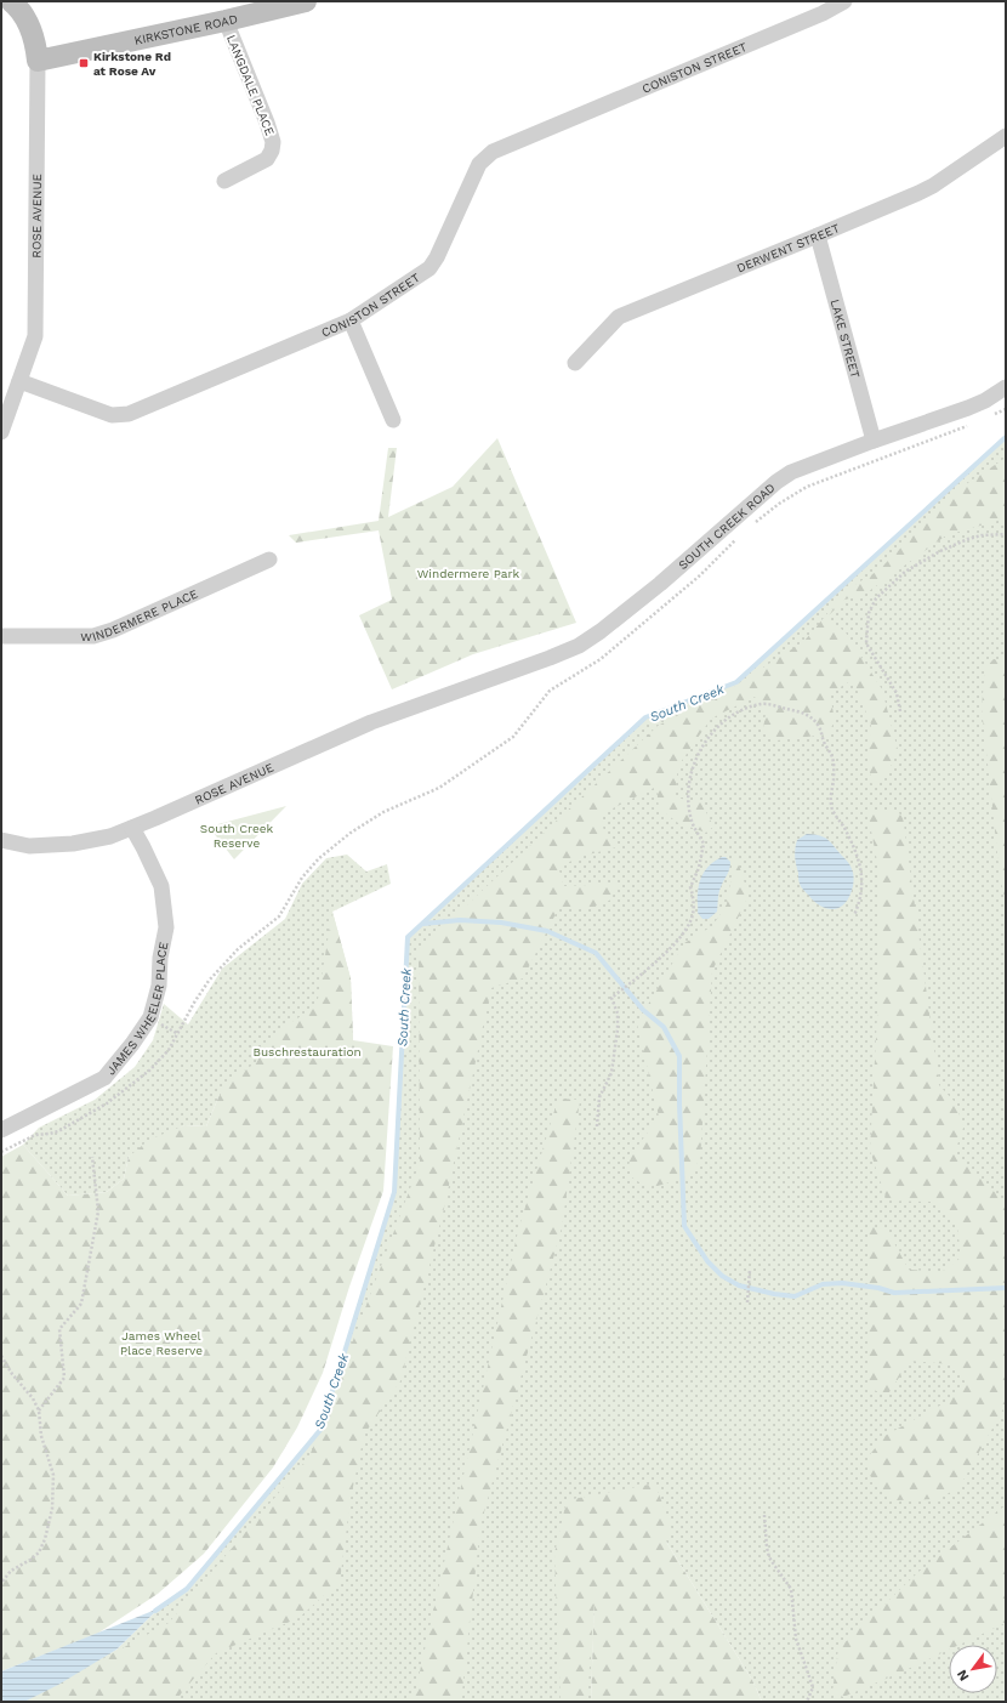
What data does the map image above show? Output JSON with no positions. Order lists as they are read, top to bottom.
{
  "streets": {
    "street": [
      "KIRKSTONE ROAD",
      "CONISTON STREET",
      "LANGDALE PLACE",
      "ROSE AVENUE",
      "DERWENT STREET",
      "LAKE STREET",
      "SOUTH CREEK ROAD",
      "WINDERMERE PLACE",
      "JAMES WHEELER PLACE"
    ]
  },
  "crossings": [
    ["KIRKSTONE ROAD", "LANGDALE PLACE"],
    ["KIRKSTONE ROAD", "ROSE AVENUE"],
    ["CONISTON STREET", "ROSE AVENUE"],
    ["ROSE AVENUE", "SOUTH CREEK ROAD"],
    ["ROSE AVENUE", "JAMES WHEELER PLACE"],
    ["DERWENT STREET", "LAKE STREET"],
    ["LAKE STREET", "SOUTH CREEK ROAD"]
  ],
  "water": ["South Creek"],
  "parks": [
    "Windermere Park",
    "South Creek Reserve",
    "Buschrestauration",
    "James Wheel Place Reserve"
  ],
  "places": {
    "transit": ["Kirkstone Rd at Rose Av"]
  },
  "north": "bottom left"
}
